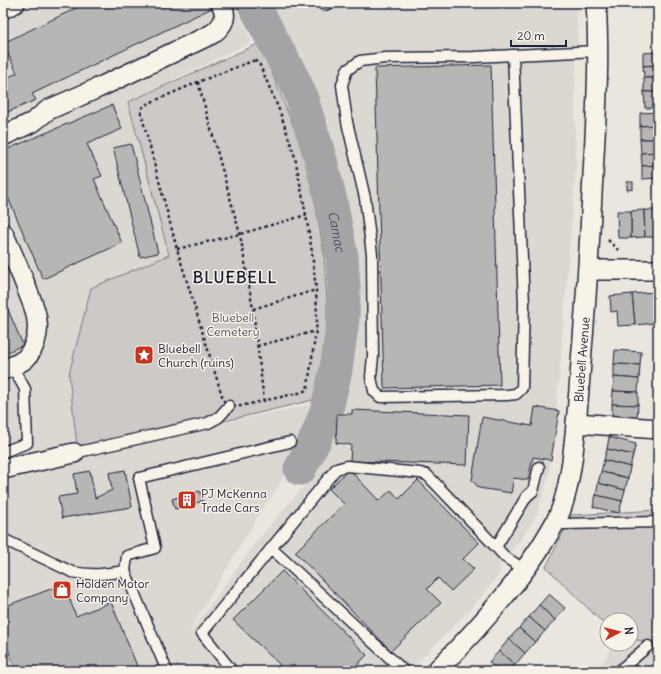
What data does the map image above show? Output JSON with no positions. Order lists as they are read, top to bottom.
{
  "streets": {
    "street": ["Bluebell Avenue"]
  },
  "districts": ["BLUEBELL"],
  "water": ["Camac"],
  "parks": ["Bluebell Cemetery"],
  "places": {
    "place": ["Bluebell Church (ruins)"],
    "building": ["PJ McKenna Trade Cars"],
    "shop": ["Holden Motor Company"]
  },
  "scale_bar": "20 m",
  "north": "right"
}
